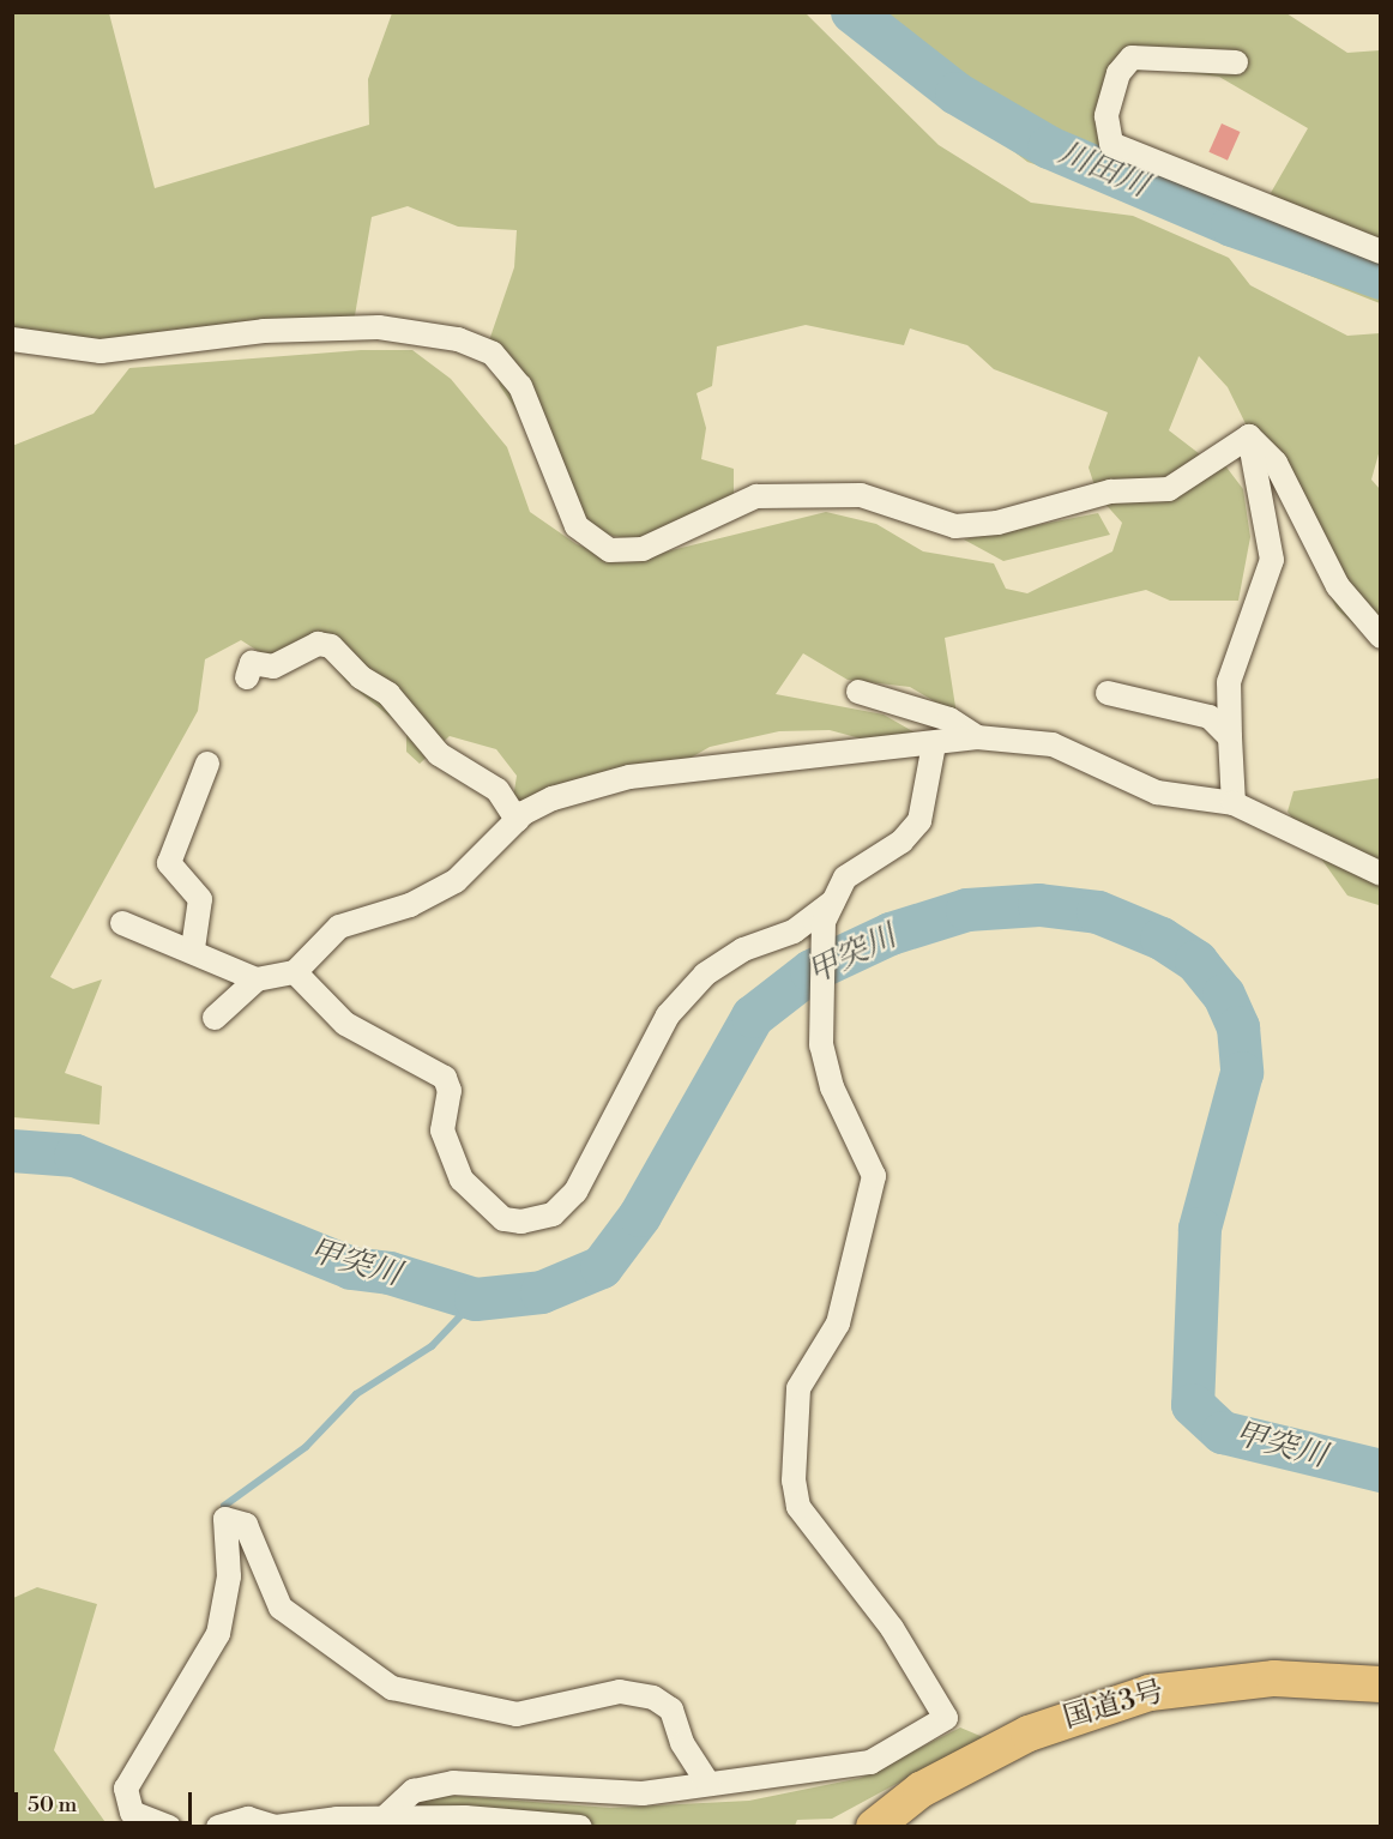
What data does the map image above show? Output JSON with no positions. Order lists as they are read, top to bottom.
{
  "streets": {
    "highway": ["国道3号"]
  },
  "water": ["川田川", "甲突川"],
  "scale_bar": "50 m"
}
